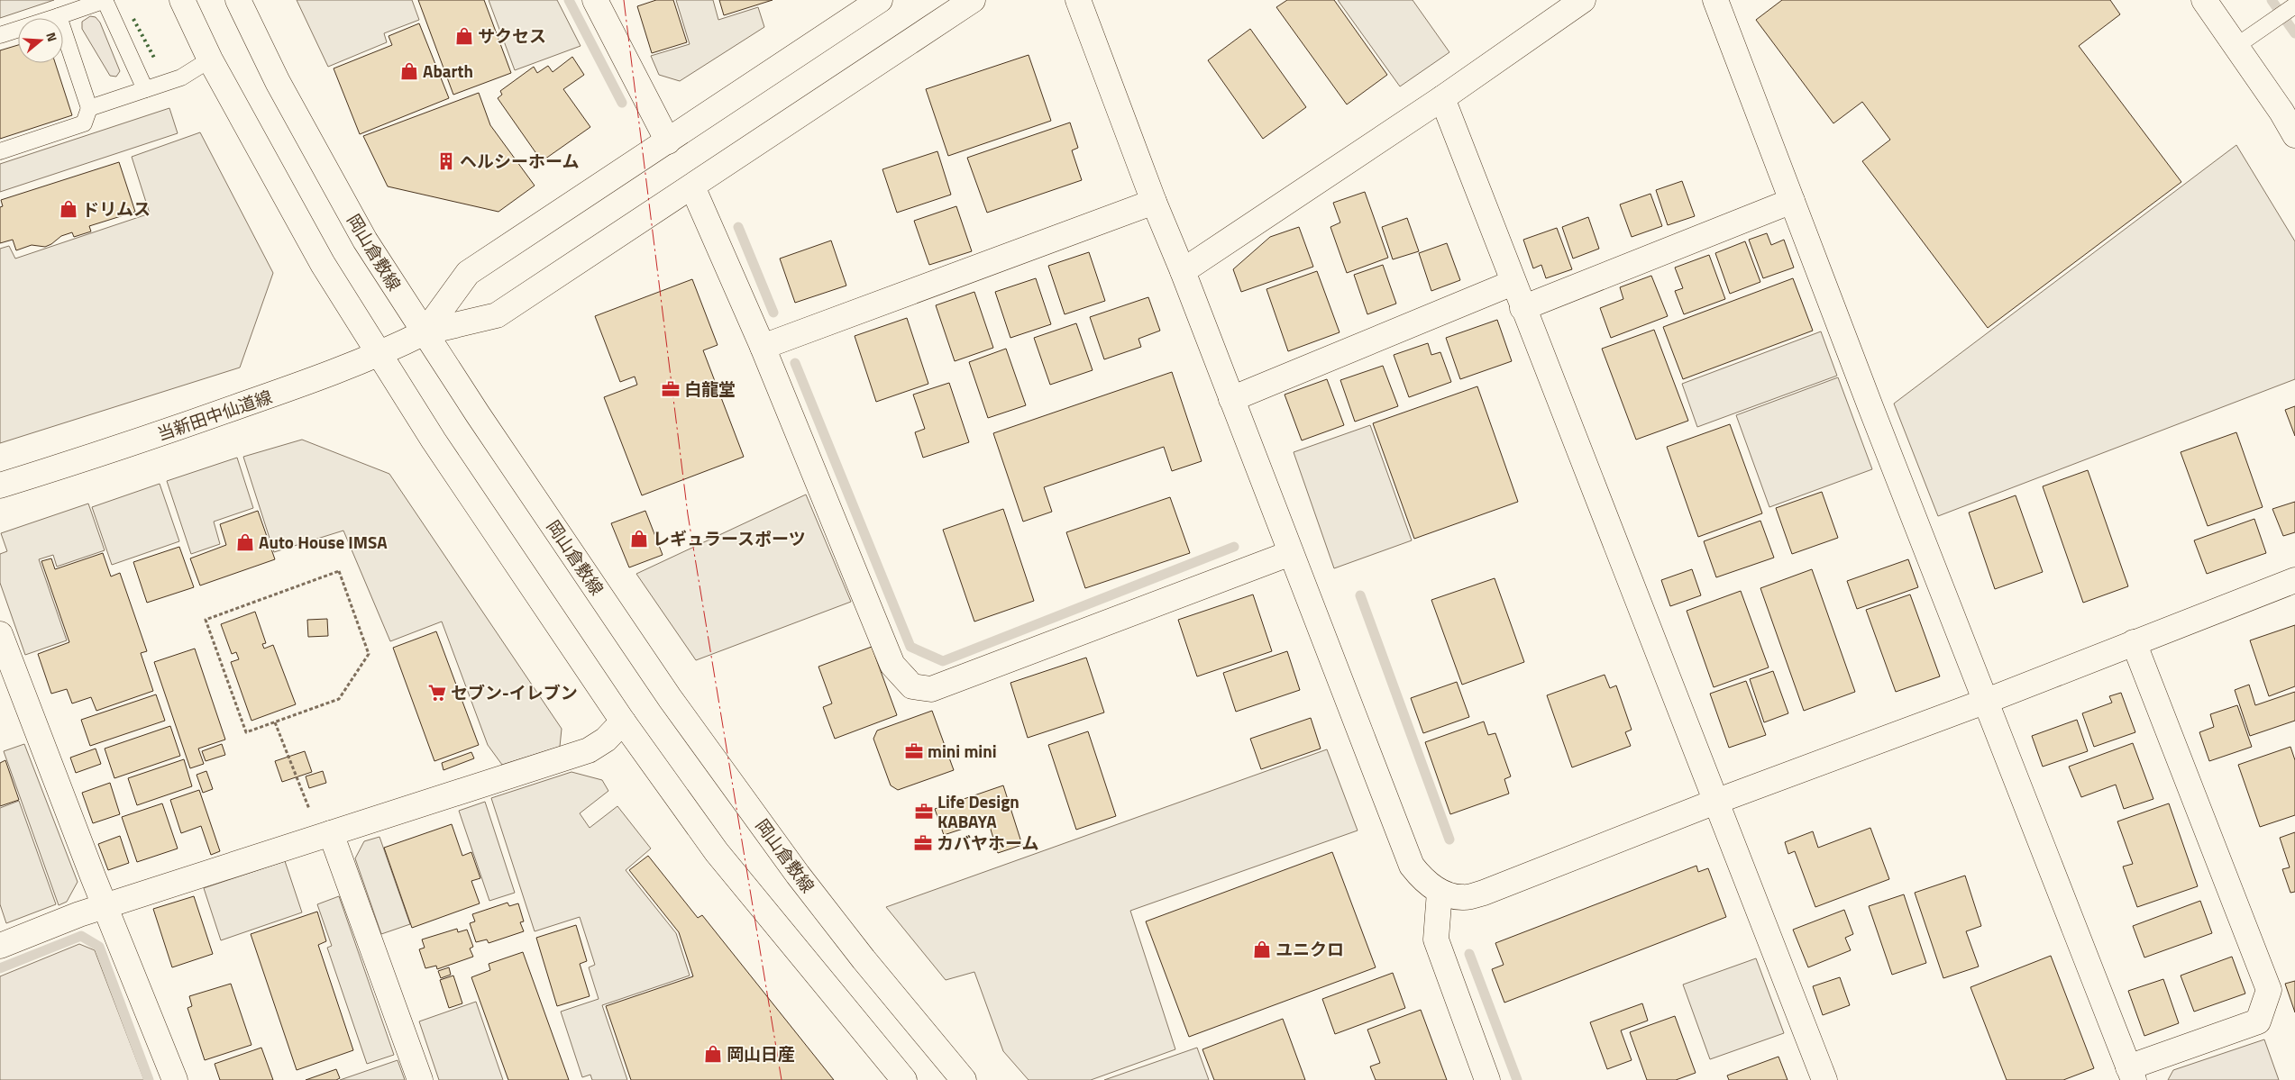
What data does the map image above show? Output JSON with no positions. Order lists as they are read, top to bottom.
{
  "streets": {
    "street": ["岡山倉敷線", "当新田中仙道線"]
  },
  "crossings": [
    ["岡山倉敷線", "当新田中仙道線"]
  ],
  "places": {
    "shop": [
      "サクセス",
      "Abarth",
      "ドリムス",
      "レギュラースポーツ",
      "Auto House IMSA",
      "ユニクロ",
      "岡山日産"
    ],
    "building": ["ヘルシーホーム"],
    "office": [
      "白龍堂",
      "mini mini",
      "Life Design KABAYA",
      "カバヤホーム"
    ],
    "supermarket": ["セブン-イレブン"]
  },
  "north": "right"
}
